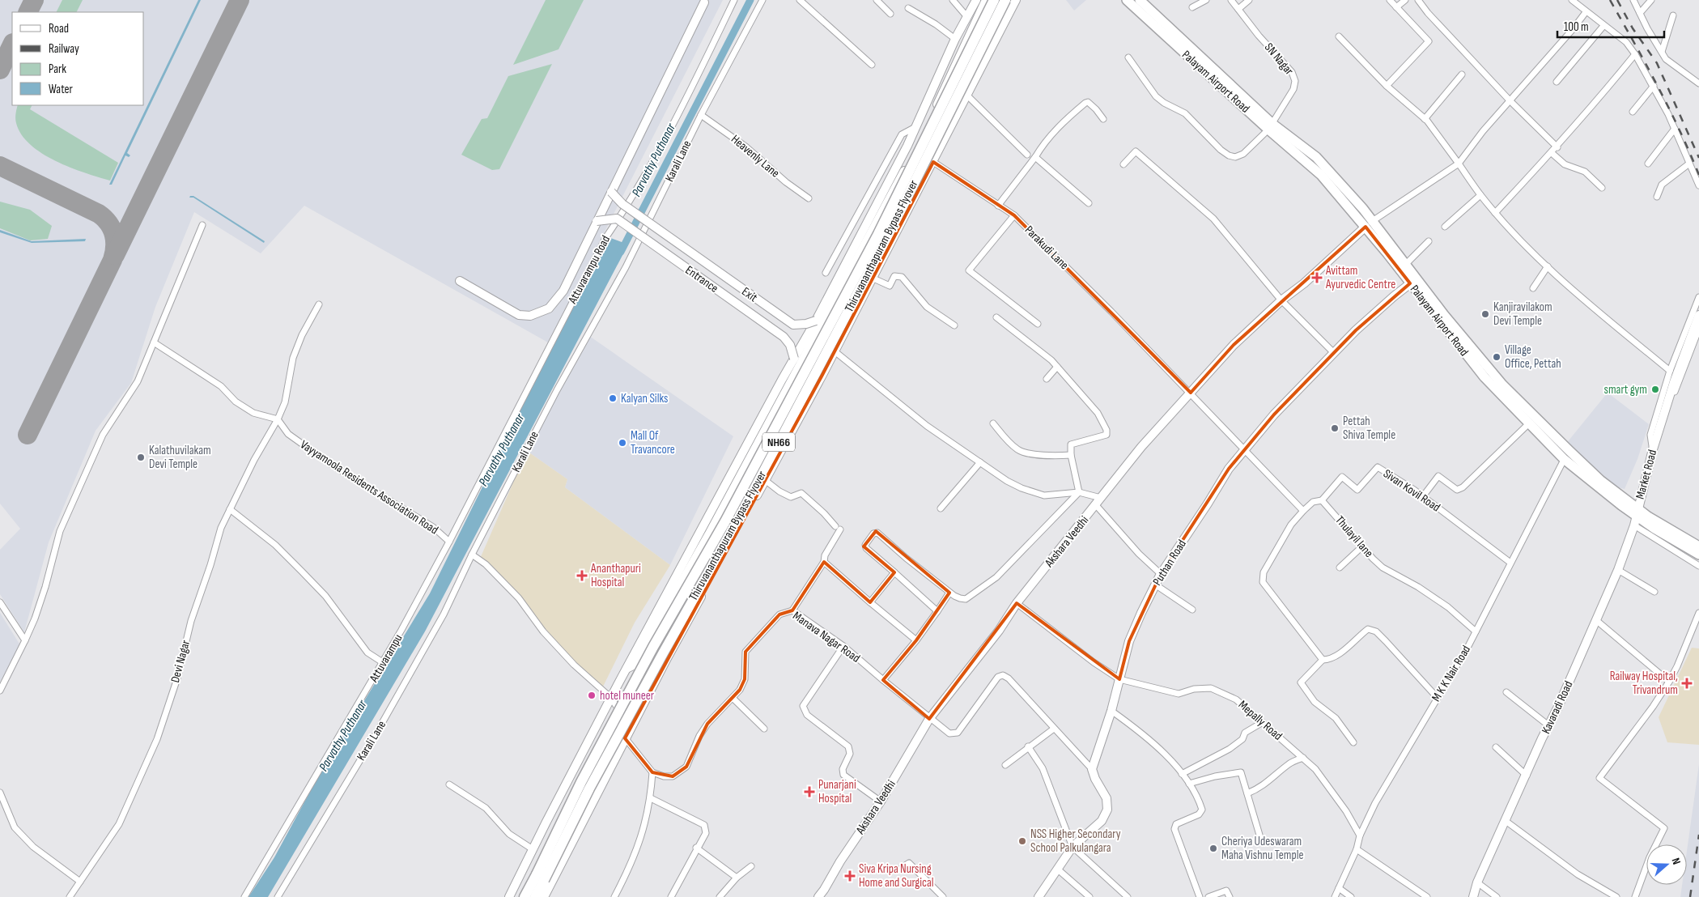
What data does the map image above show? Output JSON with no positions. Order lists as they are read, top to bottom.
{
  "streets": {
    "highway": ["Thiruvananthapuram Bypass Flyover", "NH66"],
    "main road": ["Palayam Airport Road"],
    "street": [
      "SN Nagar",
      "Heavenly Lane",
      "Karali Lane",
      "Parakudi Lane",
      "Attuvarampu Road",
      "Entrance",
      "Exit",
      "Market Road",
      "Vayyamoola Residents Association Road",
      "Sivan Kovil Road",
      "Thulayil lane",
      "Akshara Veedhi",
      "Puthan Road",
      "Manava Nagar Road",
      "Attuvarampu",
      "Devi Nagar",
      "M K K Nair Road",
      "Kavaradi Road",
      "Mepally Road"
    ]
  },
  "crossings": [
    ["SN Nagar", "Palayam Airport Road"],
    ["Palayam Airport Road", "Akshara Veedhi"],
    ["Palayam Airport Road", "Puthan Road"],
    ["Palayam Airport Road", "M K K Nair Road"],
    ["Palayam Airport Road", "Kavaradi Road"],
    ["Heavenly Lane", "Karali Lane"],
    ["Parakudi Lane", "Akshara Veedhi"],
    ["Parakudi Lane", "Puthan Road"],
    ["Attuvarampu Road", "Vayyamoola Residents Association Road"],
    ["Attuvarampu Road", "Attuvarampu"],
    ["Market Road", "Kavaradi Road"],
    ["Vayyamoola Residents Association Road", "Attuvarampu"],
    ["Vayyamoola Residents Association Road", "Devi Nagar"],
    ["Sivan Kovil Road", "Thulayil lane"],
    ["Sivan Kovil Road", "M K K Nair Road"],
    ["Thulayil lane", "M K K Nair Road"],
    ["Akshara Veedhi", "Manava Nagar Road"],
    ["Akshara Veedhi", "Mepally Road"],
    ["Puthan Road", "Mepally Road"],
    ["M K K Nair Road", "Mepally Road"]
  ],
  "water": ["Parvathy Puthanar"],
  "places": {
    "health": [
      "Avittam Ayurvedic Centre",
      "Ananthapuri Hospital",
      "Railway Hospital, Trivandrum",
      "Punarjani Hospital",
      "Siva Kripa Nursing Home and Surgical"
    ],
    "other": [
      "Kanjiravilakom Devi Temple",
      "Village Office, Pettah",
      "smart gym",
      "Kalyan Silks",
      "Pettah Shiva Temple",
      "Mall Of Travancore",
      "Kalathuvilakam Devi Temple",
      "hotel muneer",
      "NSS Higher Secondary School Palkulangara",
      "Cheriya Udeswaram Maha Vishnu Temple"
    ]
  },
  "legend": [
    "Road",
    "Railway",
    "Park",
    "Water"
  ],
  "scale_bar": "100 m",
  "north": "right"
}
